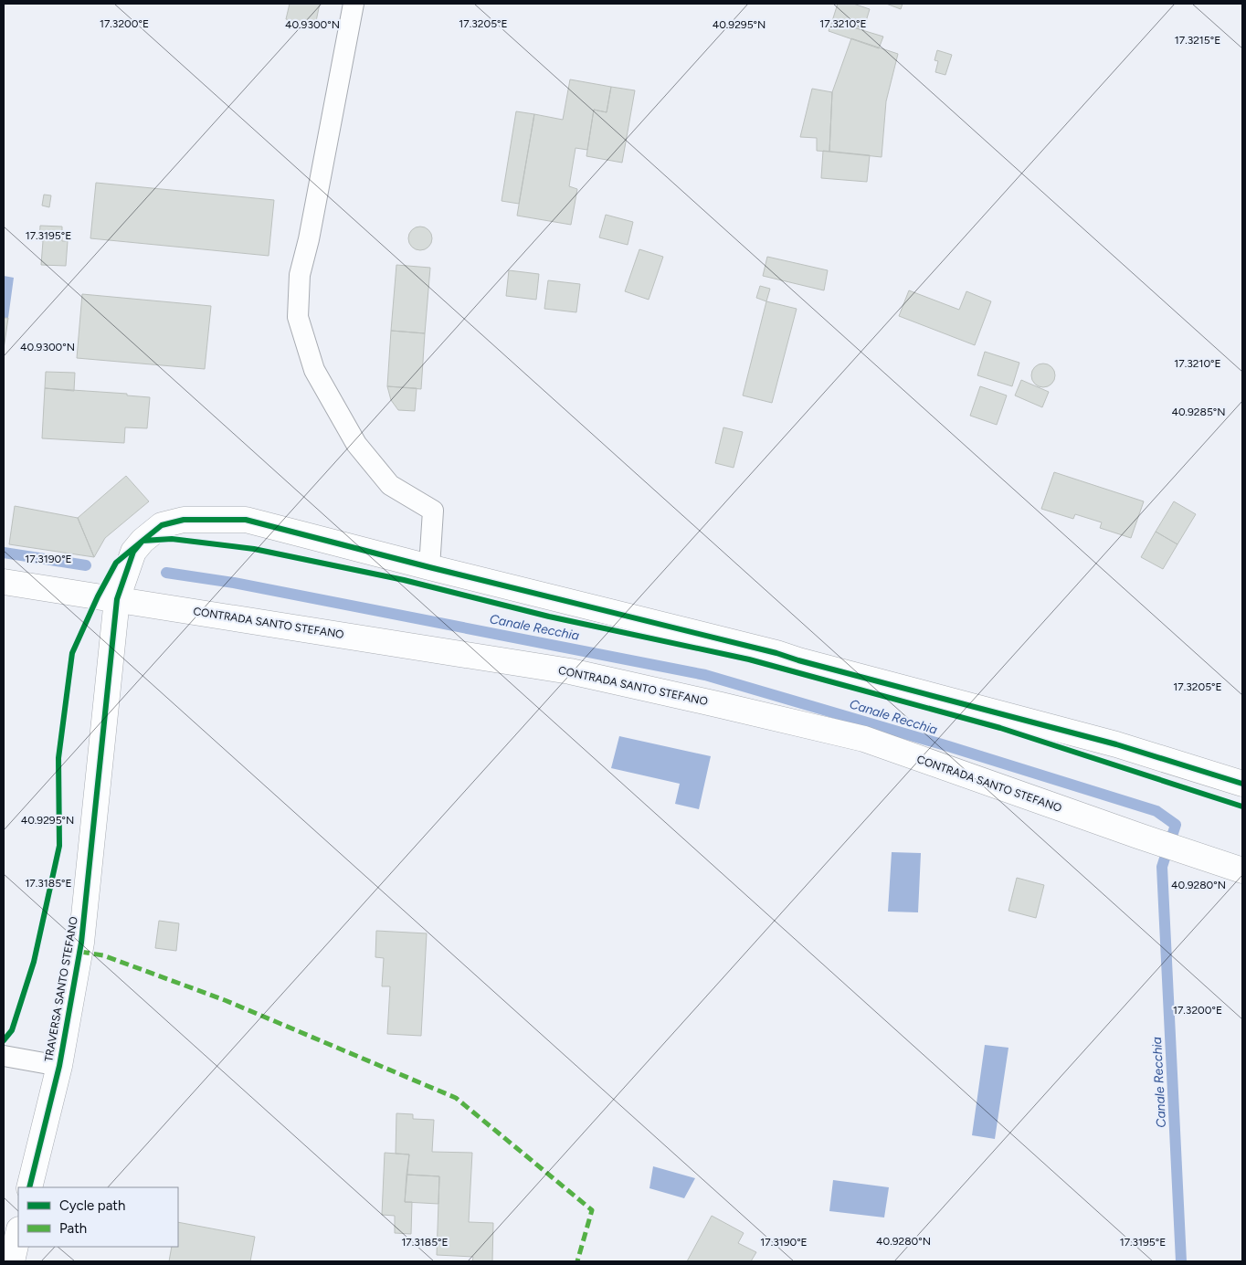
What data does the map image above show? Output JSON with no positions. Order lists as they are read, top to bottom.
{
  "streets": {
    "street": ["CONTRADA SANTO STEFANO", "TRAVERSA SANTO STEFANO"]
  },
  "crossings": [
    ["CONTRADA SANTO STEFANO", "TRAVERSA SANTO STEFANO"]
  ],
  "water": ["Canale Recchia"],
  "legend": ["Cycle path", "Path"],
  "coordinates": [
    "17.3200°E",
    "17.3205°E",
    "17.3210°E",
    "40.9300°N",
    "40.9295°N",
    "17.3215°E",
    "17.3195°E",
    "40.9285°N",
    "17.3190°E",
    "17.3185°E",
    "40.9280°N"
  ]
}
